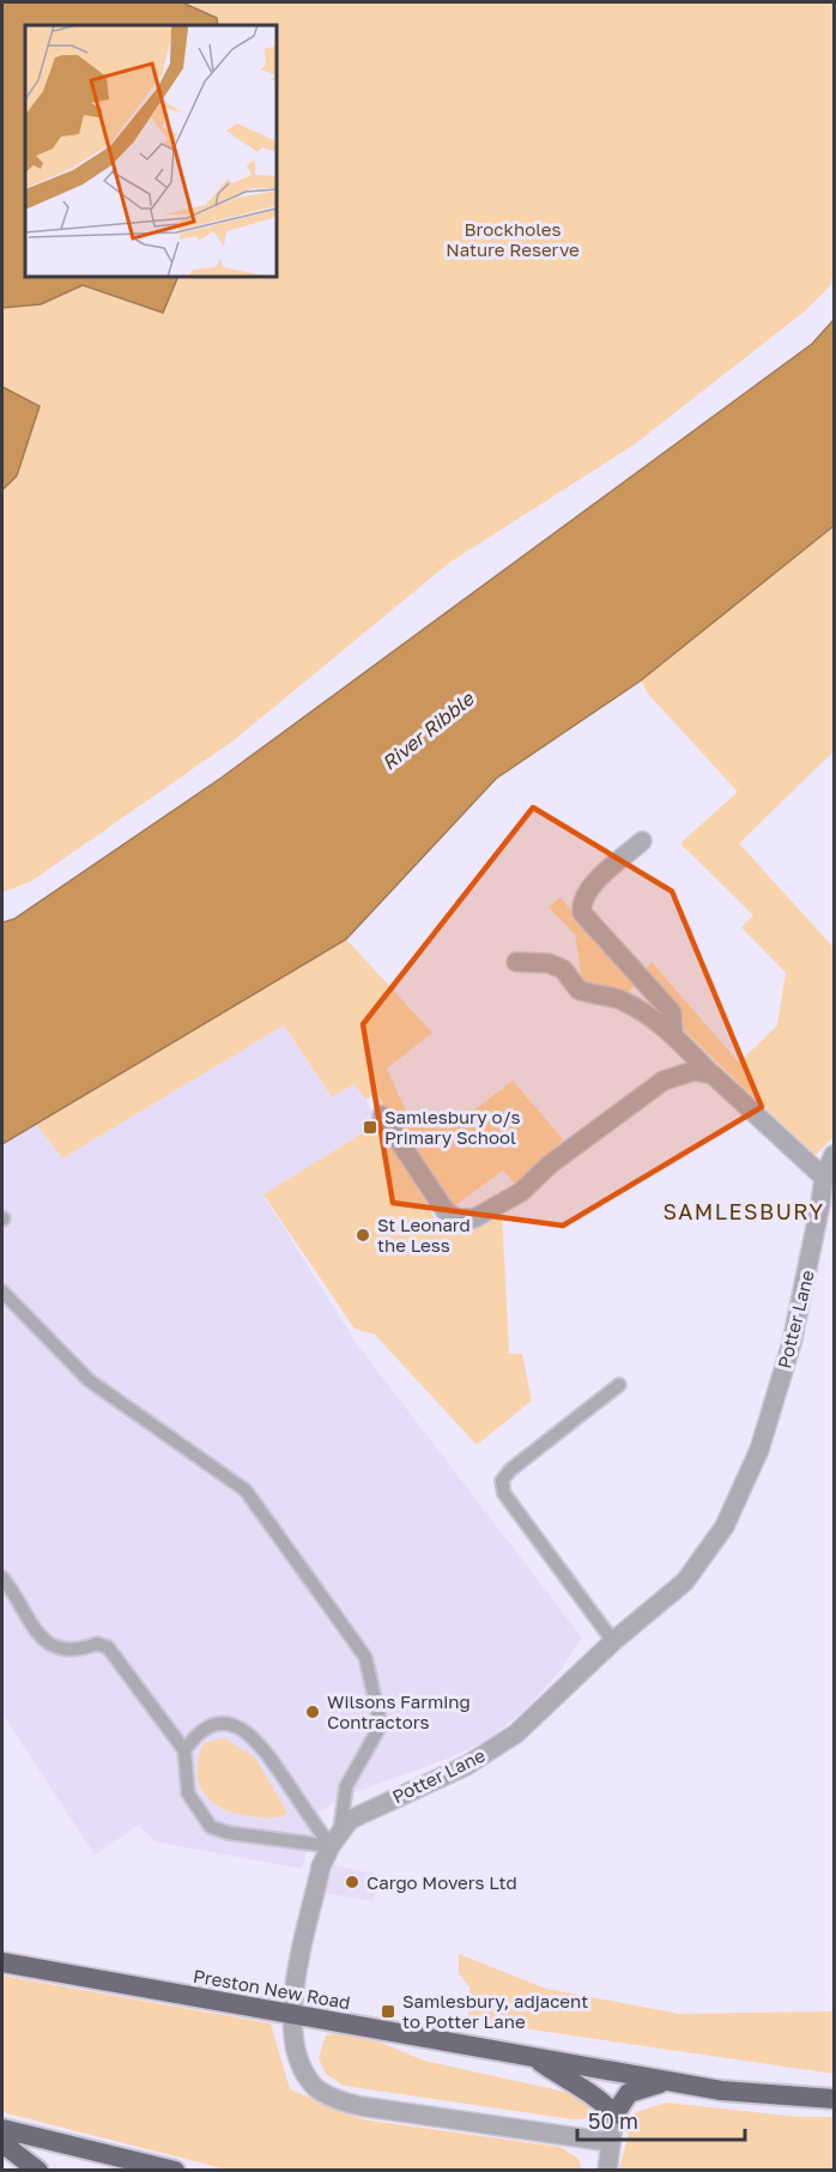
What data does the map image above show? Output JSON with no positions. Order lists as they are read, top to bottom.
{
  "streets": {
    "highway": ["Preston New Road"],
    "street": ["Potter Lane"]
  },
  "districts": ["SAMLESBURY"],
  "water": ["River Ribble"],
  "parks": ["Brockholes Nature Reserve"],
  "places": {
    "transit": ["Samlesbury o/s Primary School", "Samlesbury, adjacent to Potter Lane"],
    "other": ["St Leonard the Less", "Wilsons Farming Contractors", "Cargo Movers Ltd"]
  },
  "scale_bar": "50 m"
}
